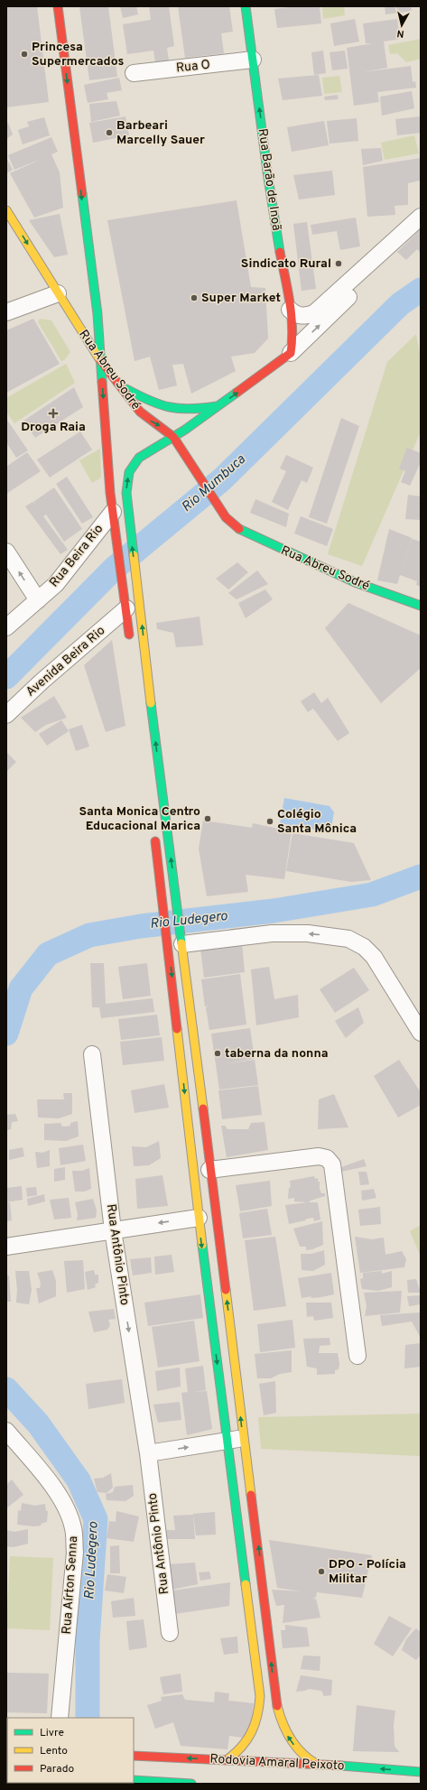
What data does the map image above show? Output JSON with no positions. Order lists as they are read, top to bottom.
{
  "streets": {
    "main road": ["Rua Barão de Inoã", "Rua Abreu Sodré", "Rodovia Amaral Peixoto"],
    "street": [
      "Rua O",
      "Rua Beira Rio",
      "Avenida Beira Rio",
      "Rua Antônio Pinto",
      "Rua Aírton Senna"
    ]
  },
  "crossings": [
    ["Rua O", "Rua Barão de Inoã"]
  ],
  "one_way": ["Rua Barão de Inoã", "Rua Antônio Pinto", "Rodovia Amaral Peixoto"],
  "water": ["Rio Mumbuca", "Rio Ludegero"],
  "places": {
    "other": [
      "Princesa Supermercados",
      "Barbeari Marcelly Sauer",
      "Sindicato Rural",
      "Super Market",
      "Santa Monica Centro Educacional Marica",
      "Colégio Santa Mônica",
      "taberna da nonna",
      "DPO - Polícia Militar"
    ],
    "health": ["Droga Raia"]
  },
  "legend": ["Livre", "Lento", "Parado"],
  "north": "bottom"
}
